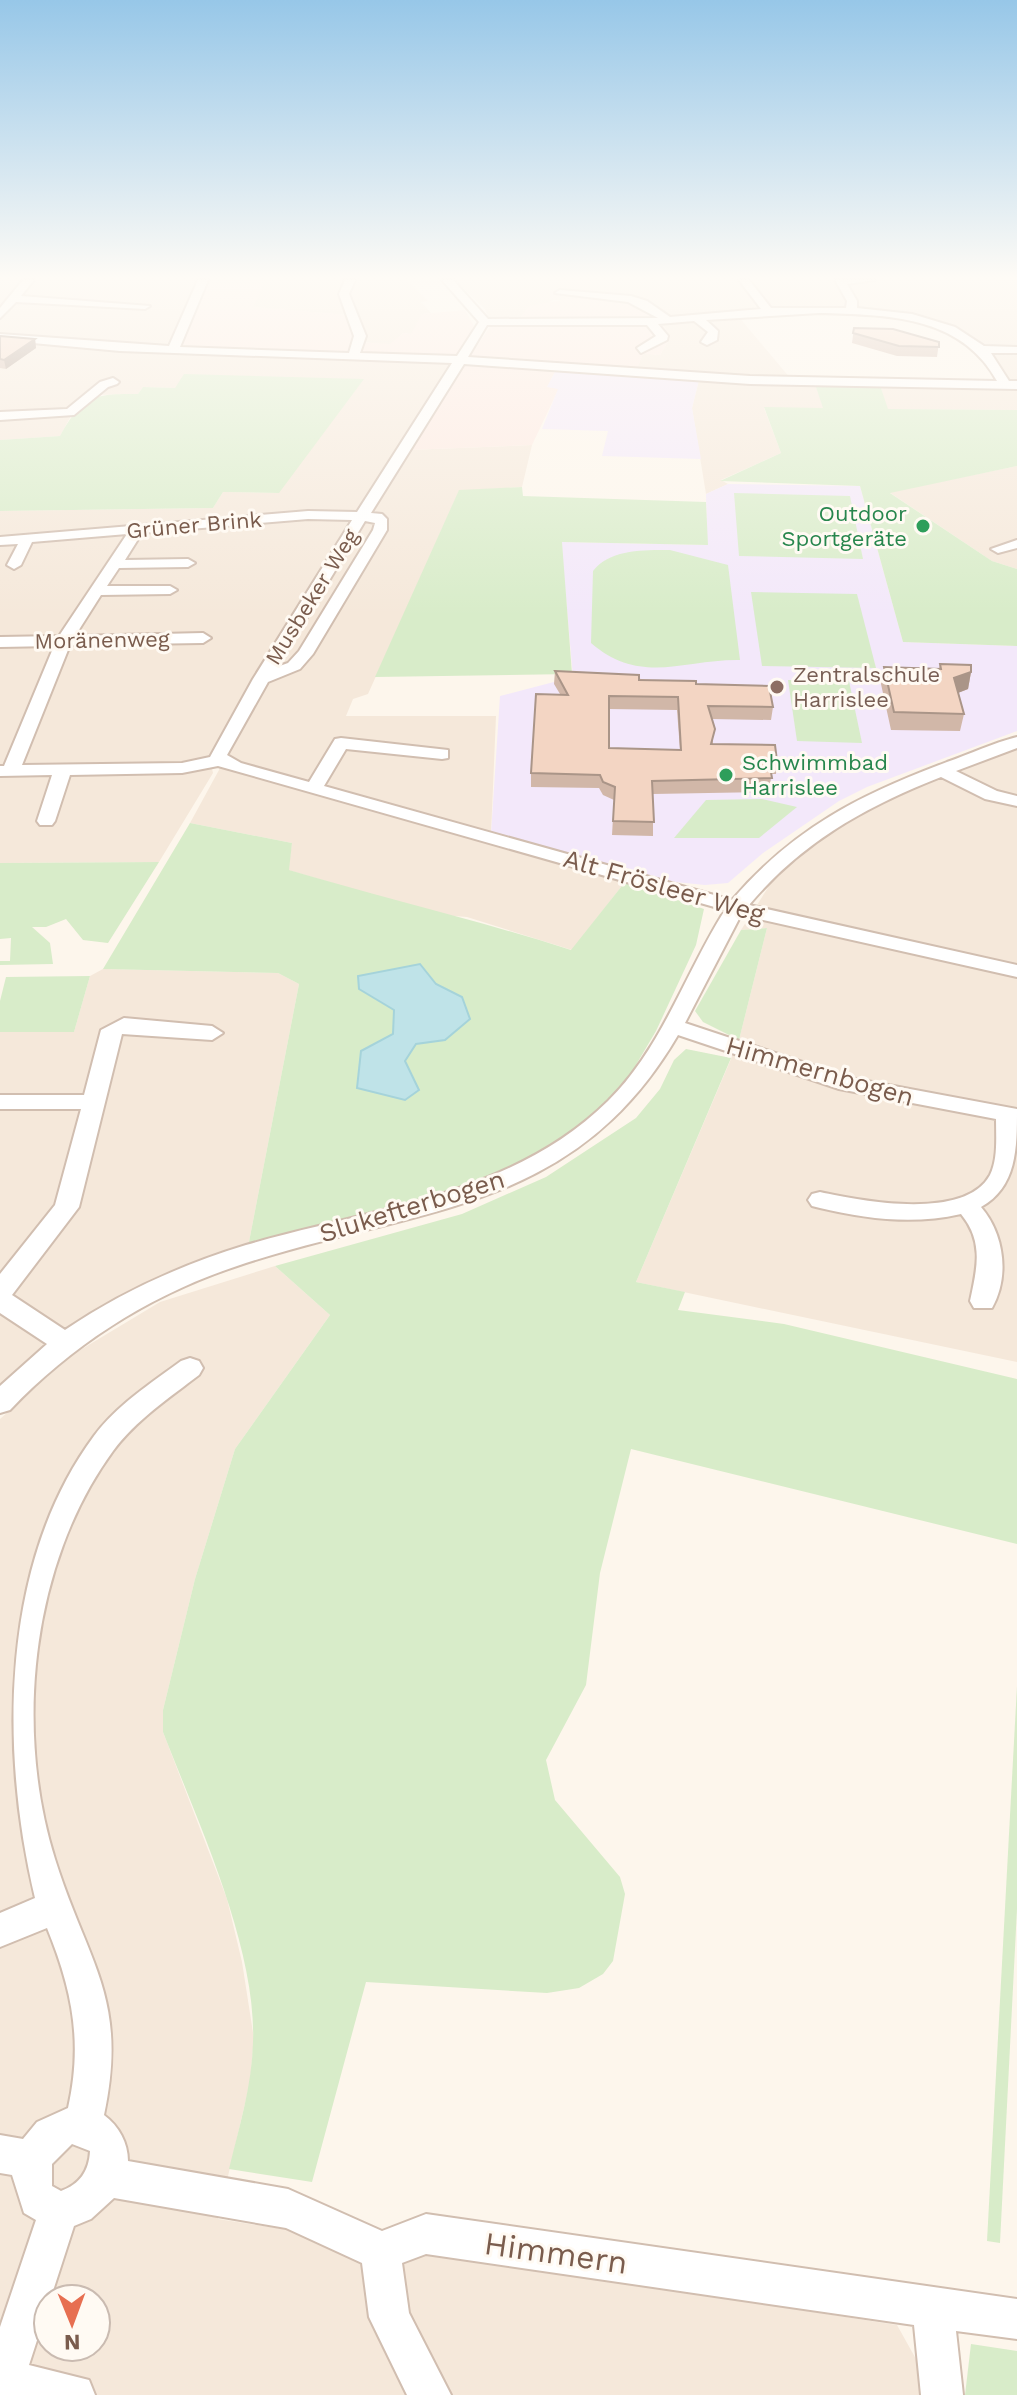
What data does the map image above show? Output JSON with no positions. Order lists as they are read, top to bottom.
{
  "streets": {
    "street": [
      "Grüner Brink",
      "Musbeker Weg",
      "Moränenweg",
      "Alt Frösleer Weg",
      "Himmernbogen",
      "Slukefterbogen",
      "Himmern"
    ]
  },
  "crossings": [
    ["Grüner Brink", "Musbeker Weg"],
    ["Musbeker Weg", "Alt Frösleer Weg"],
    ["Alt Frösleer Weg", "Slukefterbogen"],
    ["Himmernbogen", "Slukefterbogen"]
  ],
  "places": ["Outdoor Sportgeräte", "Zentralschule Harrislee", "Schwimmbad Harrislee"],
  "north": "bottom"
}
